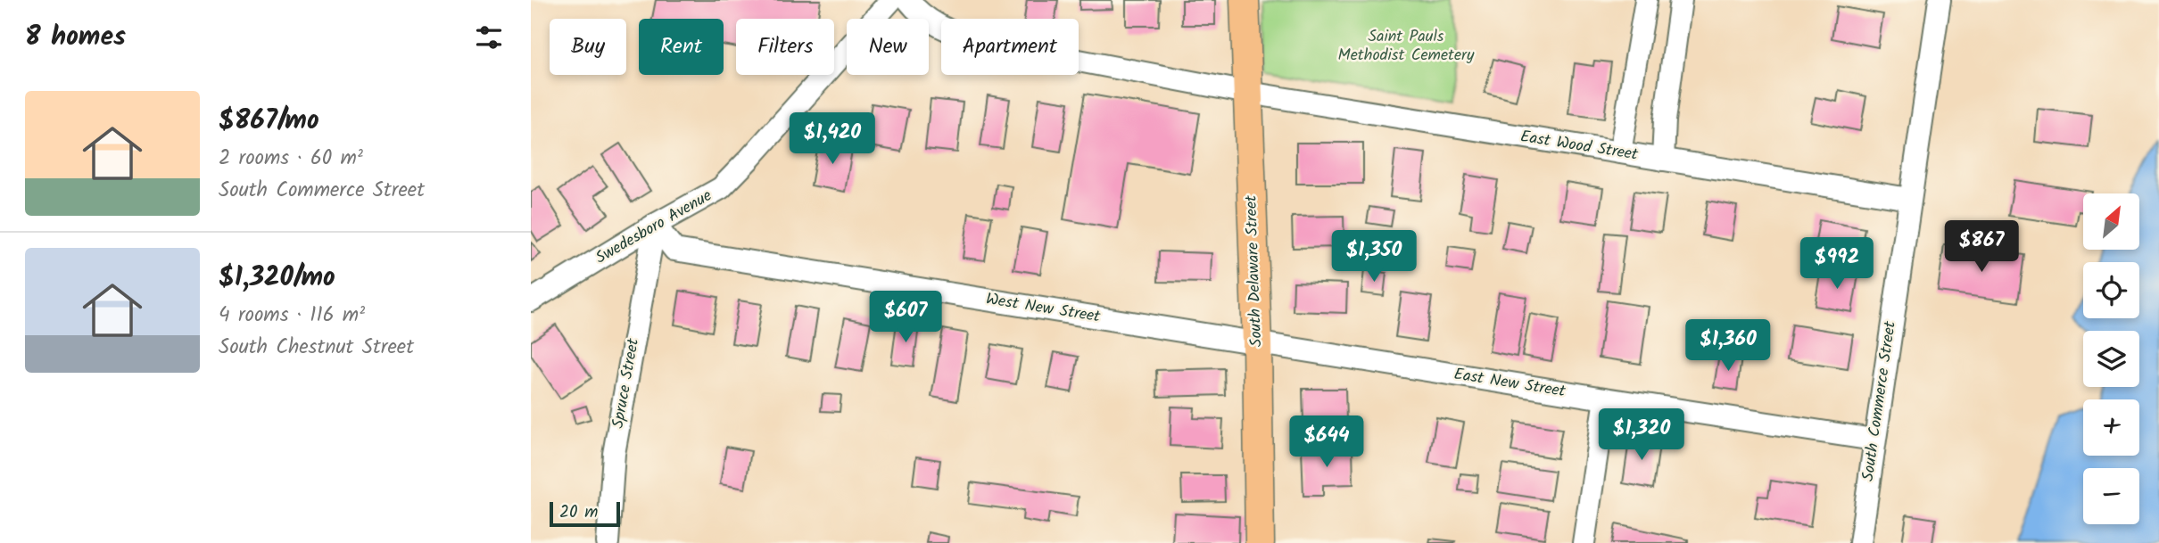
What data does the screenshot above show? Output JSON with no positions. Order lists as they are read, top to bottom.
{
  "streets": {
    "main road": ["South Delaware Street"],
    "street": [
      "East Wood Street",
      "Swedesboro Avenue",
      "West New Street",
      "Spruce Street",
      "East New Street",
      "South Commerce Street"
    ]
  },
  "crossings": [
    ["East Wood Street", "South Delaware Street"],
    ["East Wood Street", "South Commerce Street"],
    ["Swedesboro Avenue", "West New Street"],
    ["Swedesboro Avenue", "Spruce Street"],
    ["South Delaware Street", "West New Street"],
    ["South Delaware Street", "East New Street"],
    ["West New Street", "Spruce Street"],
    ["West New Street", "East New Street"],
    ["East New Street", "South Commerce Street"]
  ],
  "parks": ["Saint Pauls Methodist Cemetery"],
  "scale_bar": "20 m",
  "north": "top right",
  "page": {
    "heading": "8 homes",
    "chip": [
      "Buy",
      "Rent",
      "Filters",
      "New",
      "Apartment"
    ],
    "list": [
      {
        "name": "$867/mo",
        "note": "2 rooms · 60 m² · South Commerce Street"
      },
      {
        "name": "$1,320/mo",
        "note": "4 rooms · 116 m² · South Chestnut Street"
      }
    ],
    "price": [
      "$1,420",
      "$867",
      "$1,350",
      "$992",
      "$607",
      "$1,360",
      "$1,320",
      "$644"
    ],
    "map_buttons": ["+", "−"],
    "scale": "20 m"
  }
}
